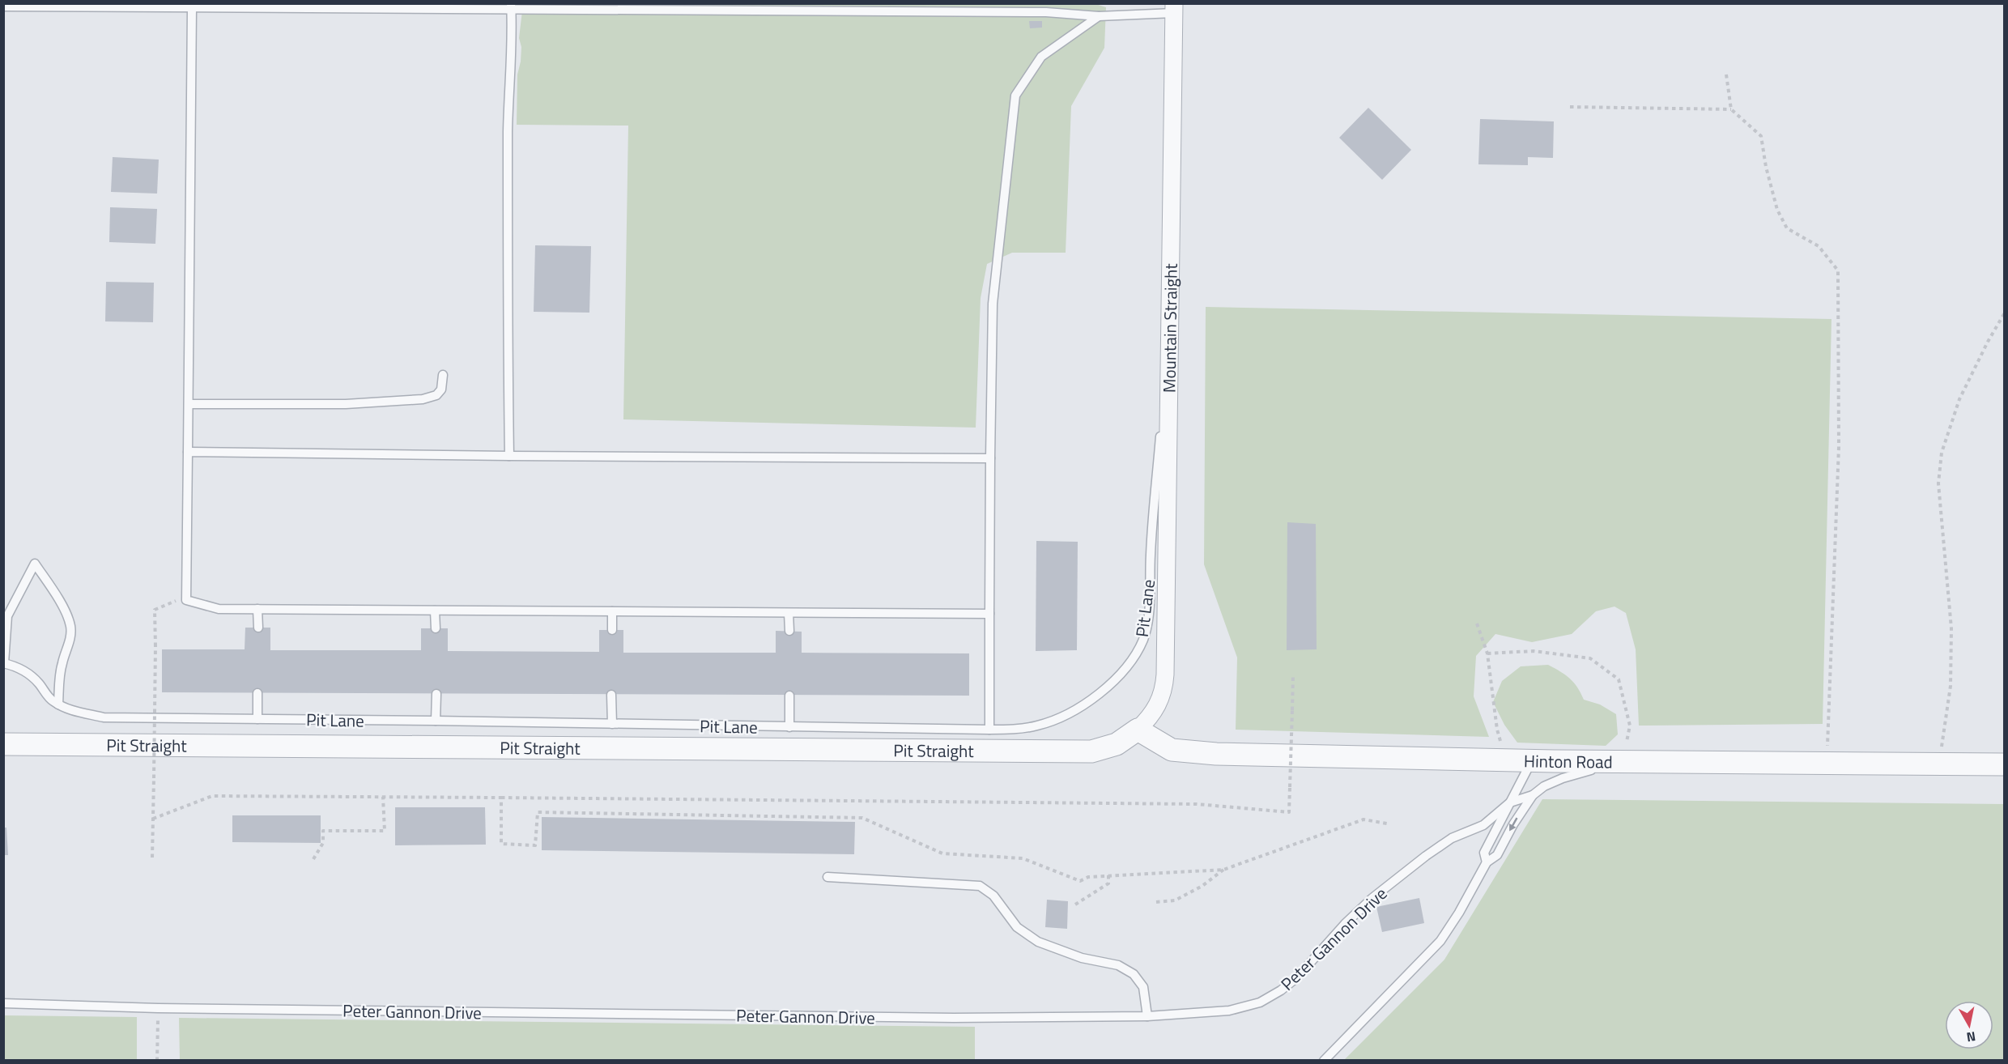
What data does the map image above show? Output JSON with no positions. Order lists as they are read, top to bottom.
{
  "streets": {
    "street": ["Mountain Straight", "Pit Straight", "Hinton Road"],
    "lane": ["Pit Lane", "Peter Gannon Drive"]
  },
  "crossings": [
    ["Mountain Straight", "Pit Lane"],
    ["Mountain Straight", "Pit Straight"],
    ["Mountain Straight", "Hinton Road"],
    ["Pit Straight", "Hinton Road"]
  ],
  "north": "bottom"
}
